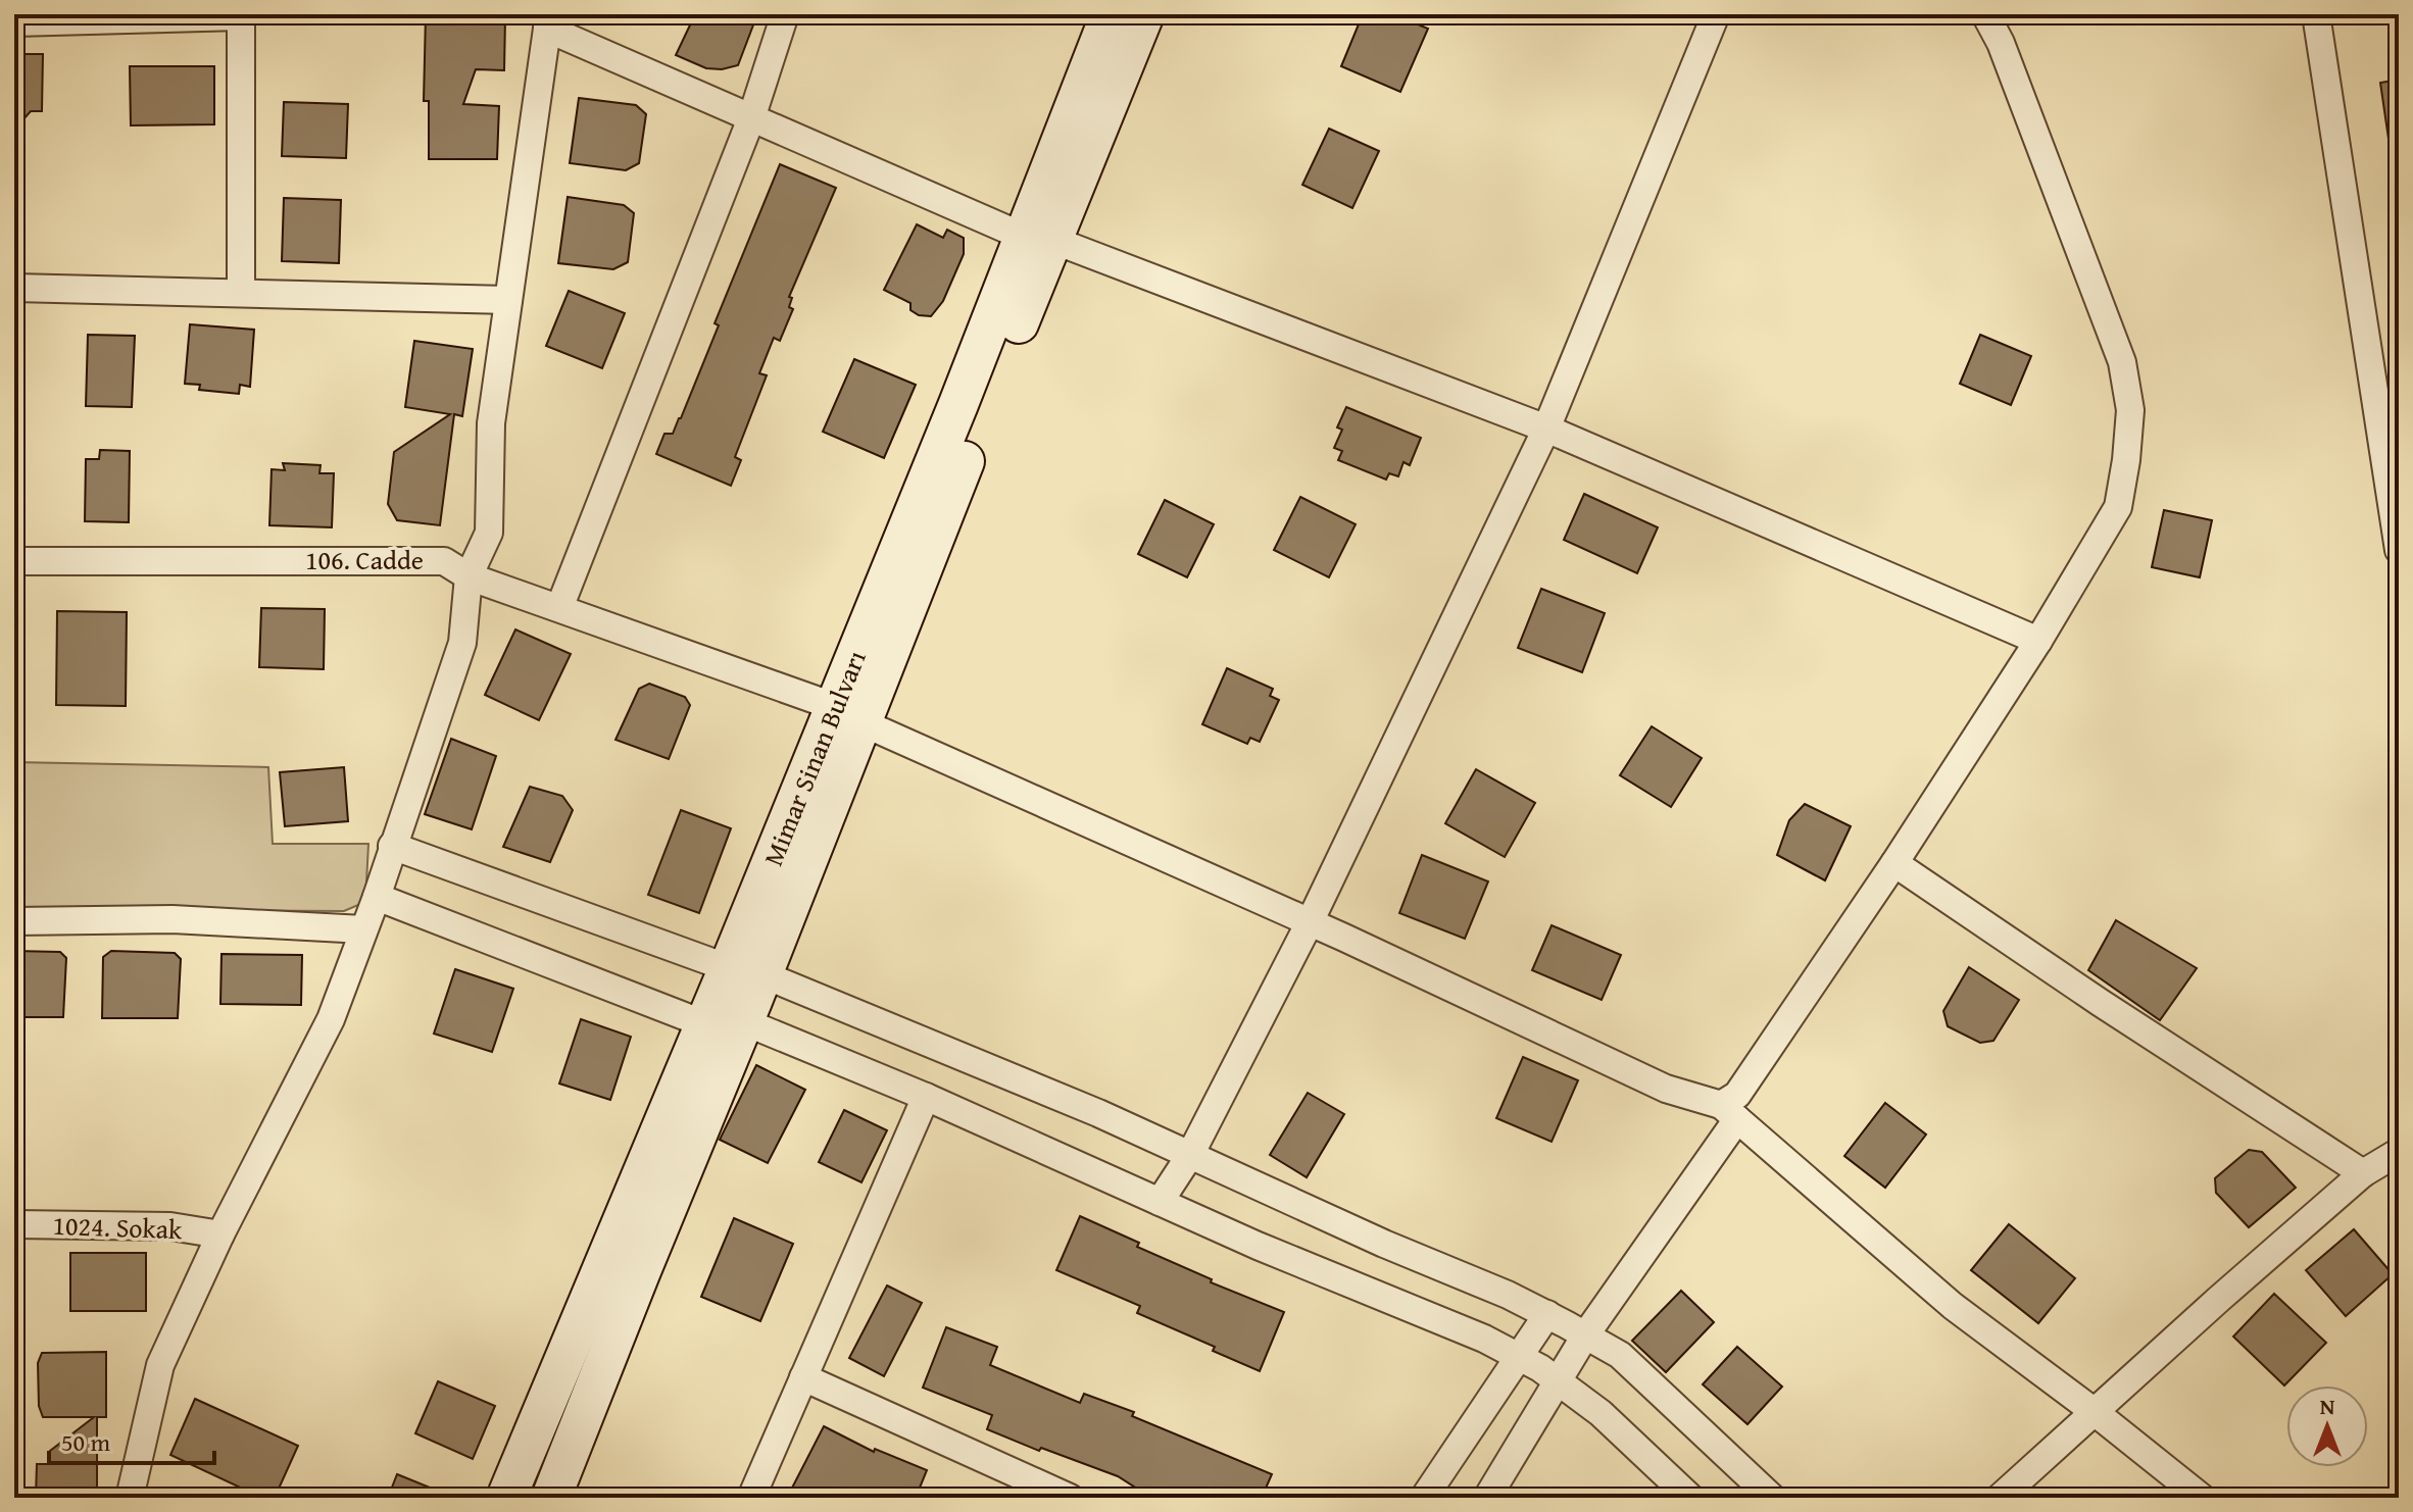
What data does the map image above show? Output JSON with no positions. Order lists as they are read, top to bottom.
{
  "streets": {
    "main road": ["Mimar Sinan Bulvarı"],
    "street": ["106. Cadde", "1024. Sokak"]
  },
  "crossings": [
    ["106. Cadde", "Mimar Sinan Bulvarı"]
  ],
  "scale_bar": "50 m",
  "north": "top"
}
